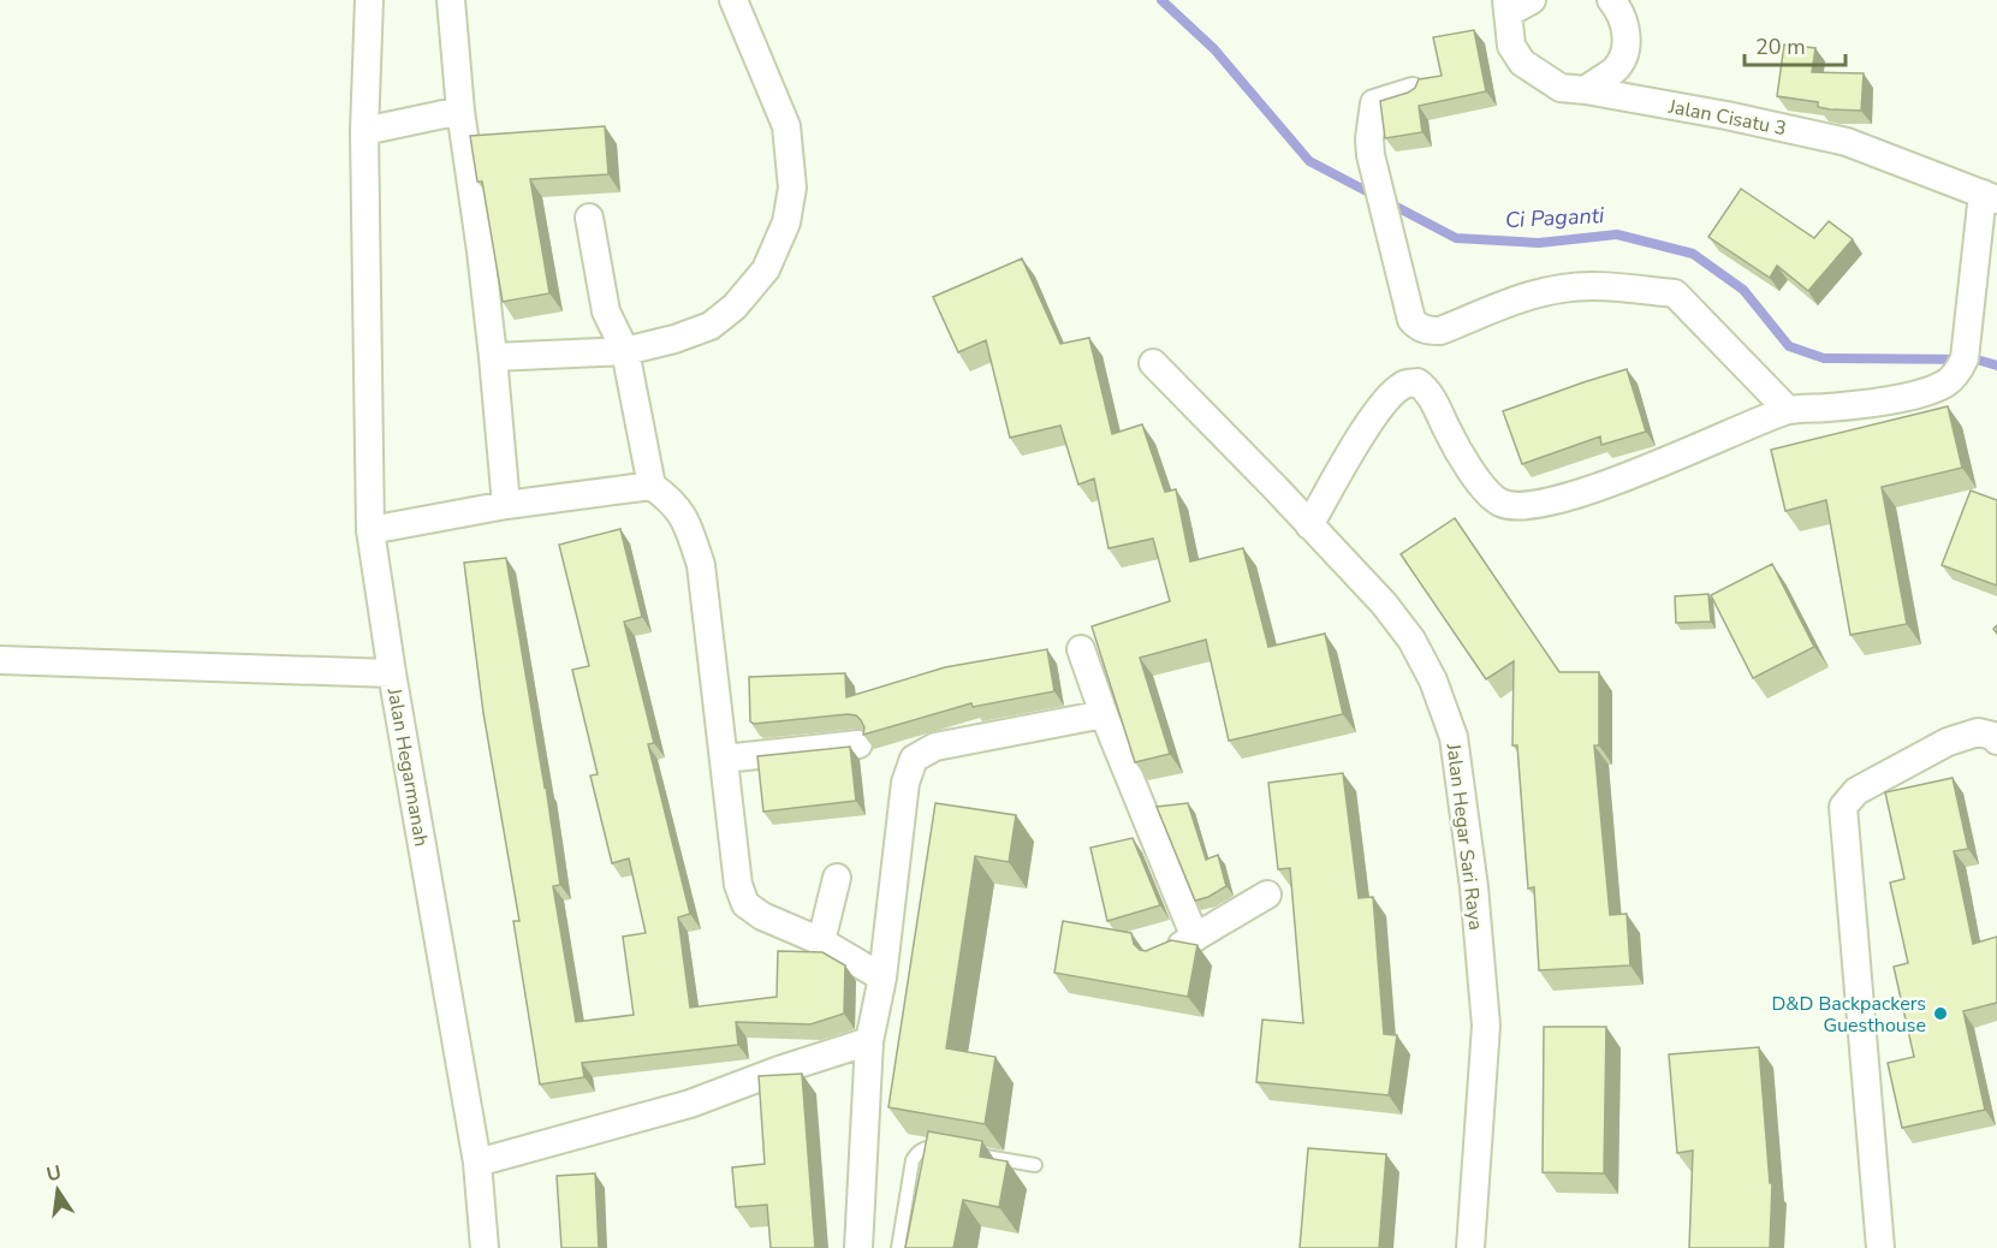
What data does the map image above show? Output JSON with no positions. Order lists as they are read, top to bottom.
{
  "streets": {
    "street": ["Jalan Cisatu 3", "Jalan Hegarmanah", "Jalan Hegar Sari Raya"]
  },
  "water": ["Ci Paganti"],
  "places": ["D&D Backpackers Guesthouse"],
  "scale_bar": "20 m",
  "north": "top"
}
